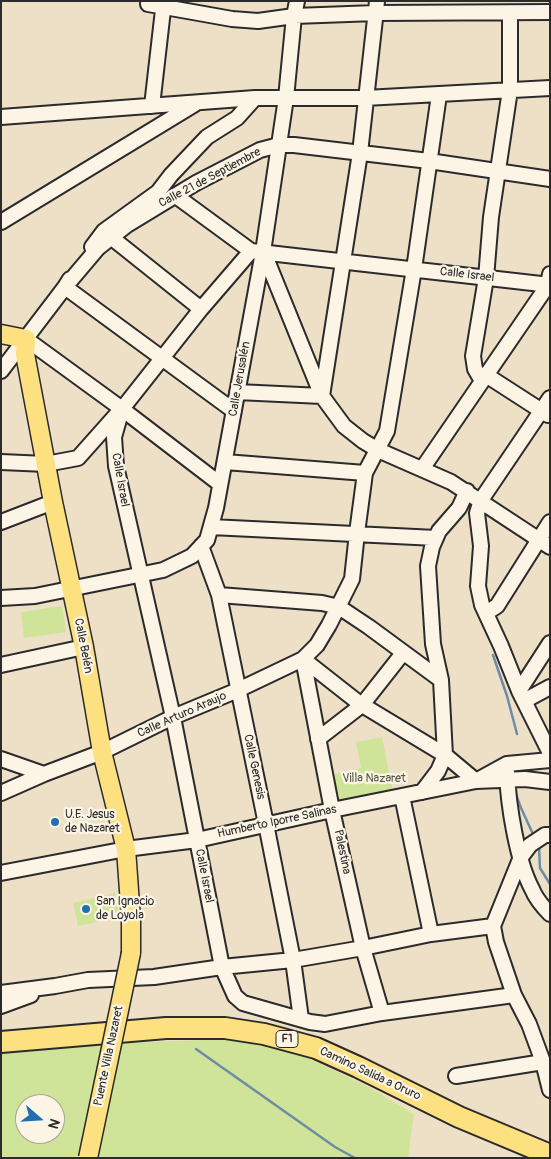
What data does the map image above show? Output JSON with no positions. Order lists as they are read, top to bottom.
{
  "streets": {
    "highway": ["F1", "Camino Salida a Oruro"],
    "main road": ["Calle Belén", "Puente Villa Nazaret"],
    "street": [
      "Calle 21 de Septiembre",
      "Calle Israel",
      "Calle Jerusalén",
      "Calle Arturo Araujo",
      "Calle Genesis",
      "Humberto Iporre Salinas",
      "Palestina"
    ]
  },
  "crossings": [
    ["Calle 21 de Septiembre", "Calle Jerusalén"],
    ["Calle 21 de Septiembre", "Calle Belén"],
    ["Calle Israel", "Calle Jerusalén"],
    ["Calle Israel", "Calle Arturo Araujo"],
    ["Calle Israel", "Calle Genesis"],
    ["Calle Israel", "Humberto Iporre Salinas"],
    ["Calle Jerusalén", "Calle Belén"],
    ["Calle Jerusalén", "Calle Genesis"],
    ["Calle Belén", "Calle Arturo Araujo"],
    ["Calle Belén", "Humberto Iporre Salinas"],
    ["Calle Belén", "Puente Villa Nazaret"],
    ["Calle Arturo Araujo", "Calle Genesis"],
    ["Calle Arturo Araujo", "Palestina"],
    ["Calle Genesis", "Humberto Iporre Salinas"],
    ["Humberto Iporre Salinas", "Palestina"]
  ],
  "parks": ["Villa Nazaret"],
  "places": ["U.E. Jesus de Nazaret", "San Ignacio de Loyola"],
  "north": "right"
}
